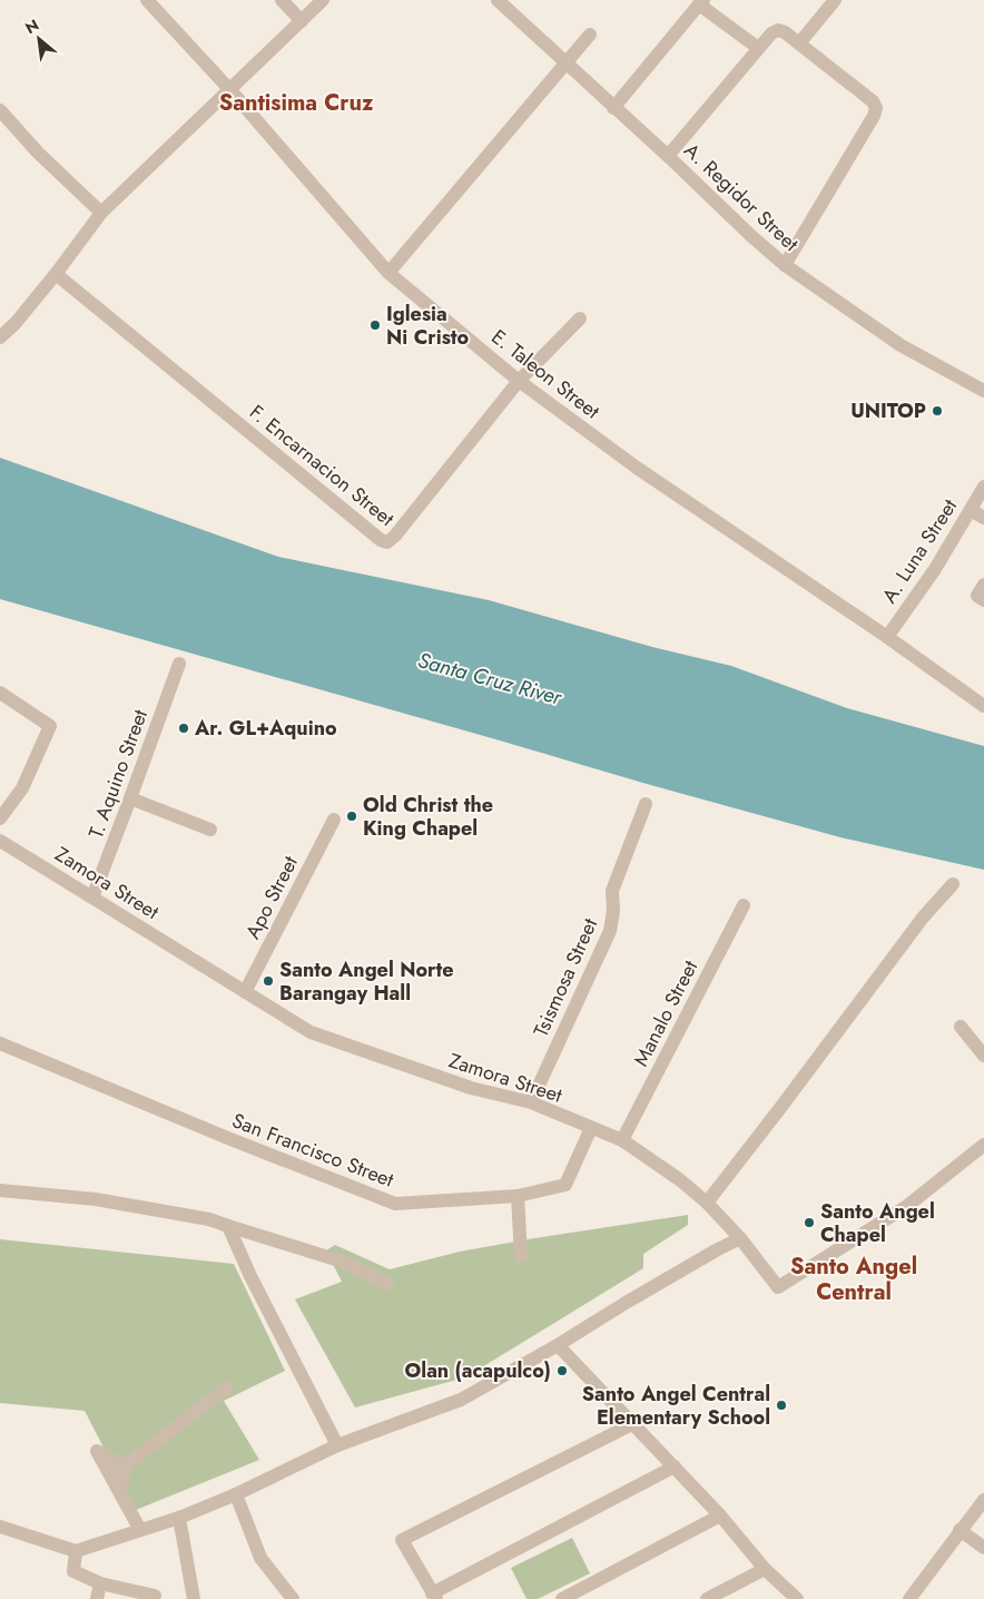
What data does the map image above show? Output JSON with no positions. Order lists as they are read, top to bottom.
{
  "streets": {
    "street": [
      "A. Regidor Street",
      "E. Taleon Street",
      "F. Encarnacion Street",
      "A. Luna Street",
      "T. Aquino Street",
      "Zamora Street",
      "Apo Street",
      "Tsismosa Street",
      "Manalo Street",
      "San Francisco Street"
    ]
  },
  "crossings": [
    ["E. Taleon Street", "F. Encarnacion Street"],
    ["E. Taleon Street", "A. Luna Street"],
    ["T. Aquino Street", "Zamora Street"],
    ["Zamora Street", "Apo Street"],
    ["Zamora Street", "Tsismosa Street"],
    ["Zamora Street", "Manalo Street"],
    ["Zamora Street", "San Francisco Street"]
  ],
  "districts": ["Santisima Cruz", "Santo Angel Central"],
  "water": ["Santa Cruz River"],
  "places": [
    "Iglesia Ni Cristo",
    "UNITOP",
    "Ar. GL+Aquino",
    "Old Christ the King Chapel",
    "Santo Angel Norte Barangay Hall",
    "Santo Angel Chapel",
    "Olan (acapulco)",
    "Santo Angel Central Elementary School"
  ],
  "north": "top left"
}
